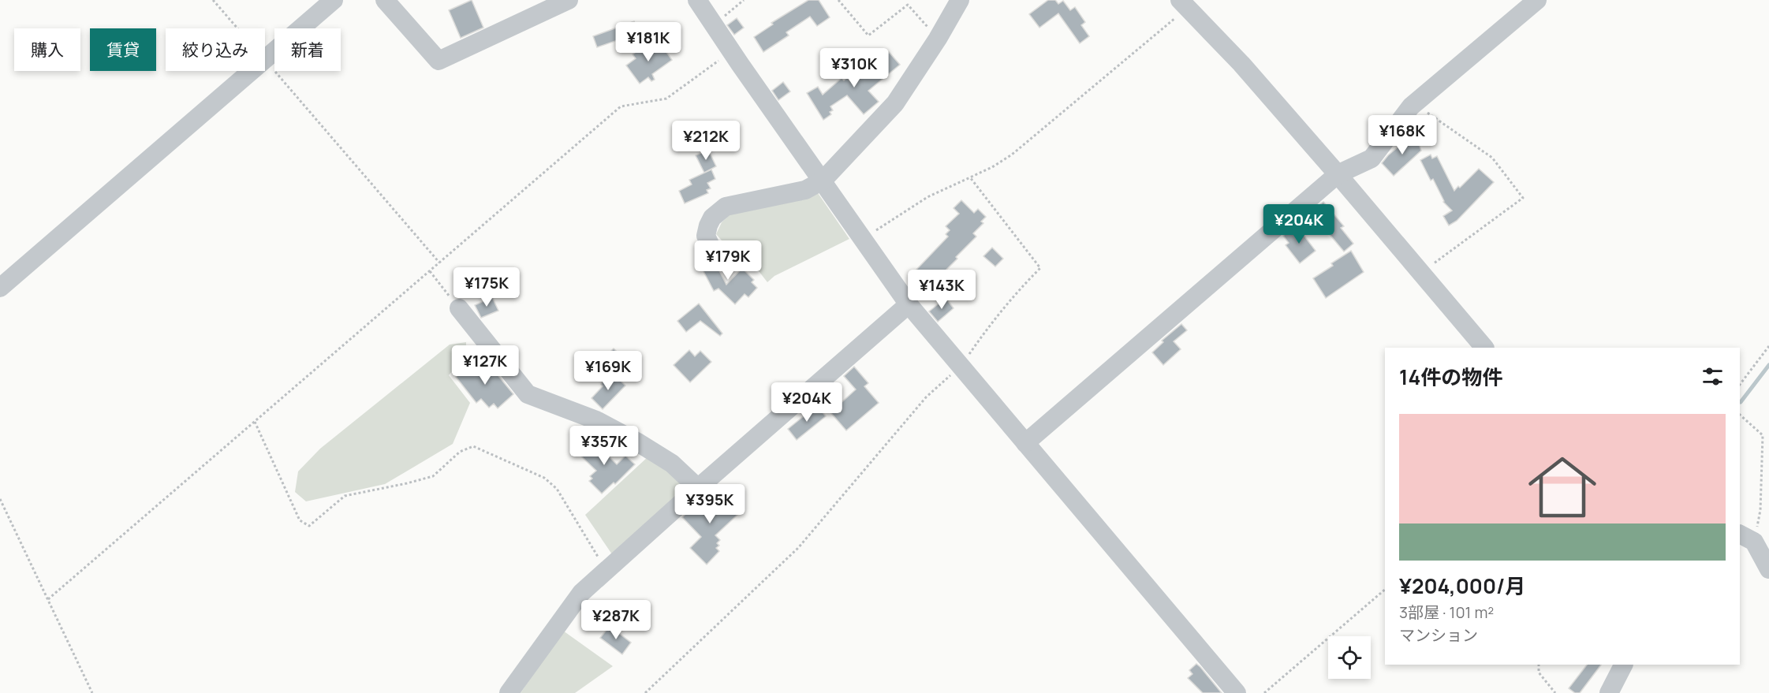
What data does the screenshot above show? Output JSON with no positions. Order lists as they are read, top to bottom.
{
  "page": {
    "price": [
      "¥181K",
      "¥310K",
      "¥168K",
      "¥212K",
      "¥204K",
      "¥179K",
      "¥175K",
      "¥143K",
      "¥127K",
      "¥169K",
      "¥204K",
      "¥357K",
      "¥395K",
      "¥287K"
    ],
    "chip": [
      "購入",
      "賃貸",
      "絞り込み",
      "新着"
    ],
    "heading": "14件の物件",
    "list": [
      {
        "name": "¥204,000/月",
        "note": "3部屋 · 101 m² · マンション"
      }
    ]
  }
}
